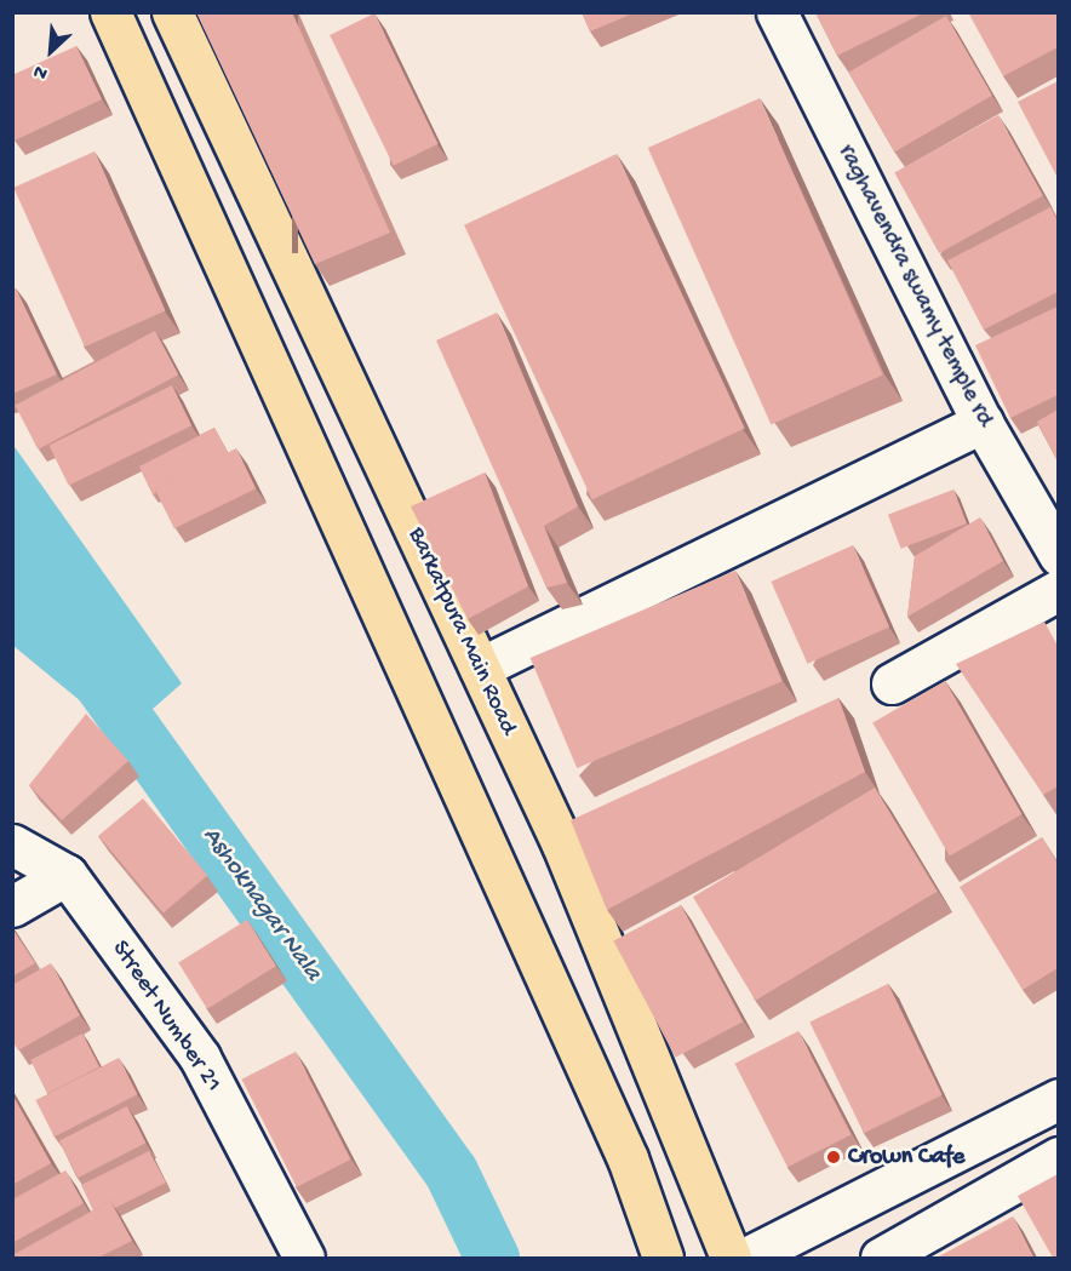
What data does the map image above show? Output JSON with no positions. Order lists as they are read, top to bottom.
{
  "streets": {
    "main road": ["Barkatpura Main Road"],
    "street": ["raghavendra swamy temple rd", "Street Number 21"]
  },
  "water": ["Ashoknagar Nala"],
  "places": ["Crown Cafe"],
  "north": "bottom left"
}
